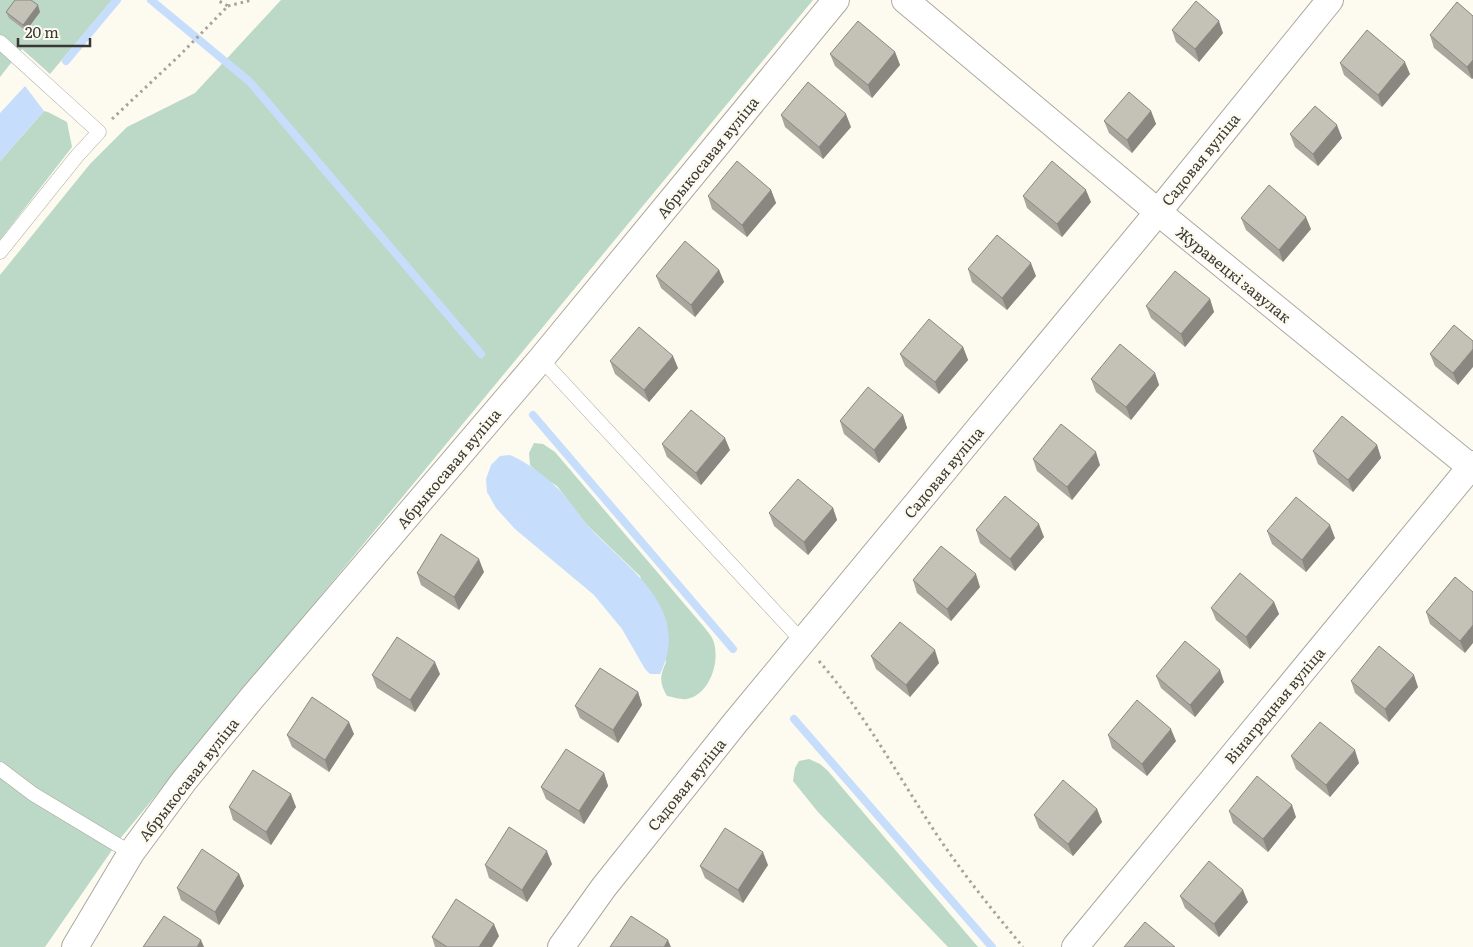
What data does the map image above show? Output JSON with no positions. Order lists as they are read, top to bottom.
{
  "streets": {
    "street": [
      "Абрыкосавая вуліца",
      "Садовая вуліца",
      "Журавецкі завулак",
      "Вінаградная вуліца"
    ]
  },
  "crossings": [
    ["Садовая вуліца", "Журавецкі завулак"],
    ["Журавецкі завулак", "Вінаградная вуліца"]
  ],
  "scale_bar": "20 m"
}
